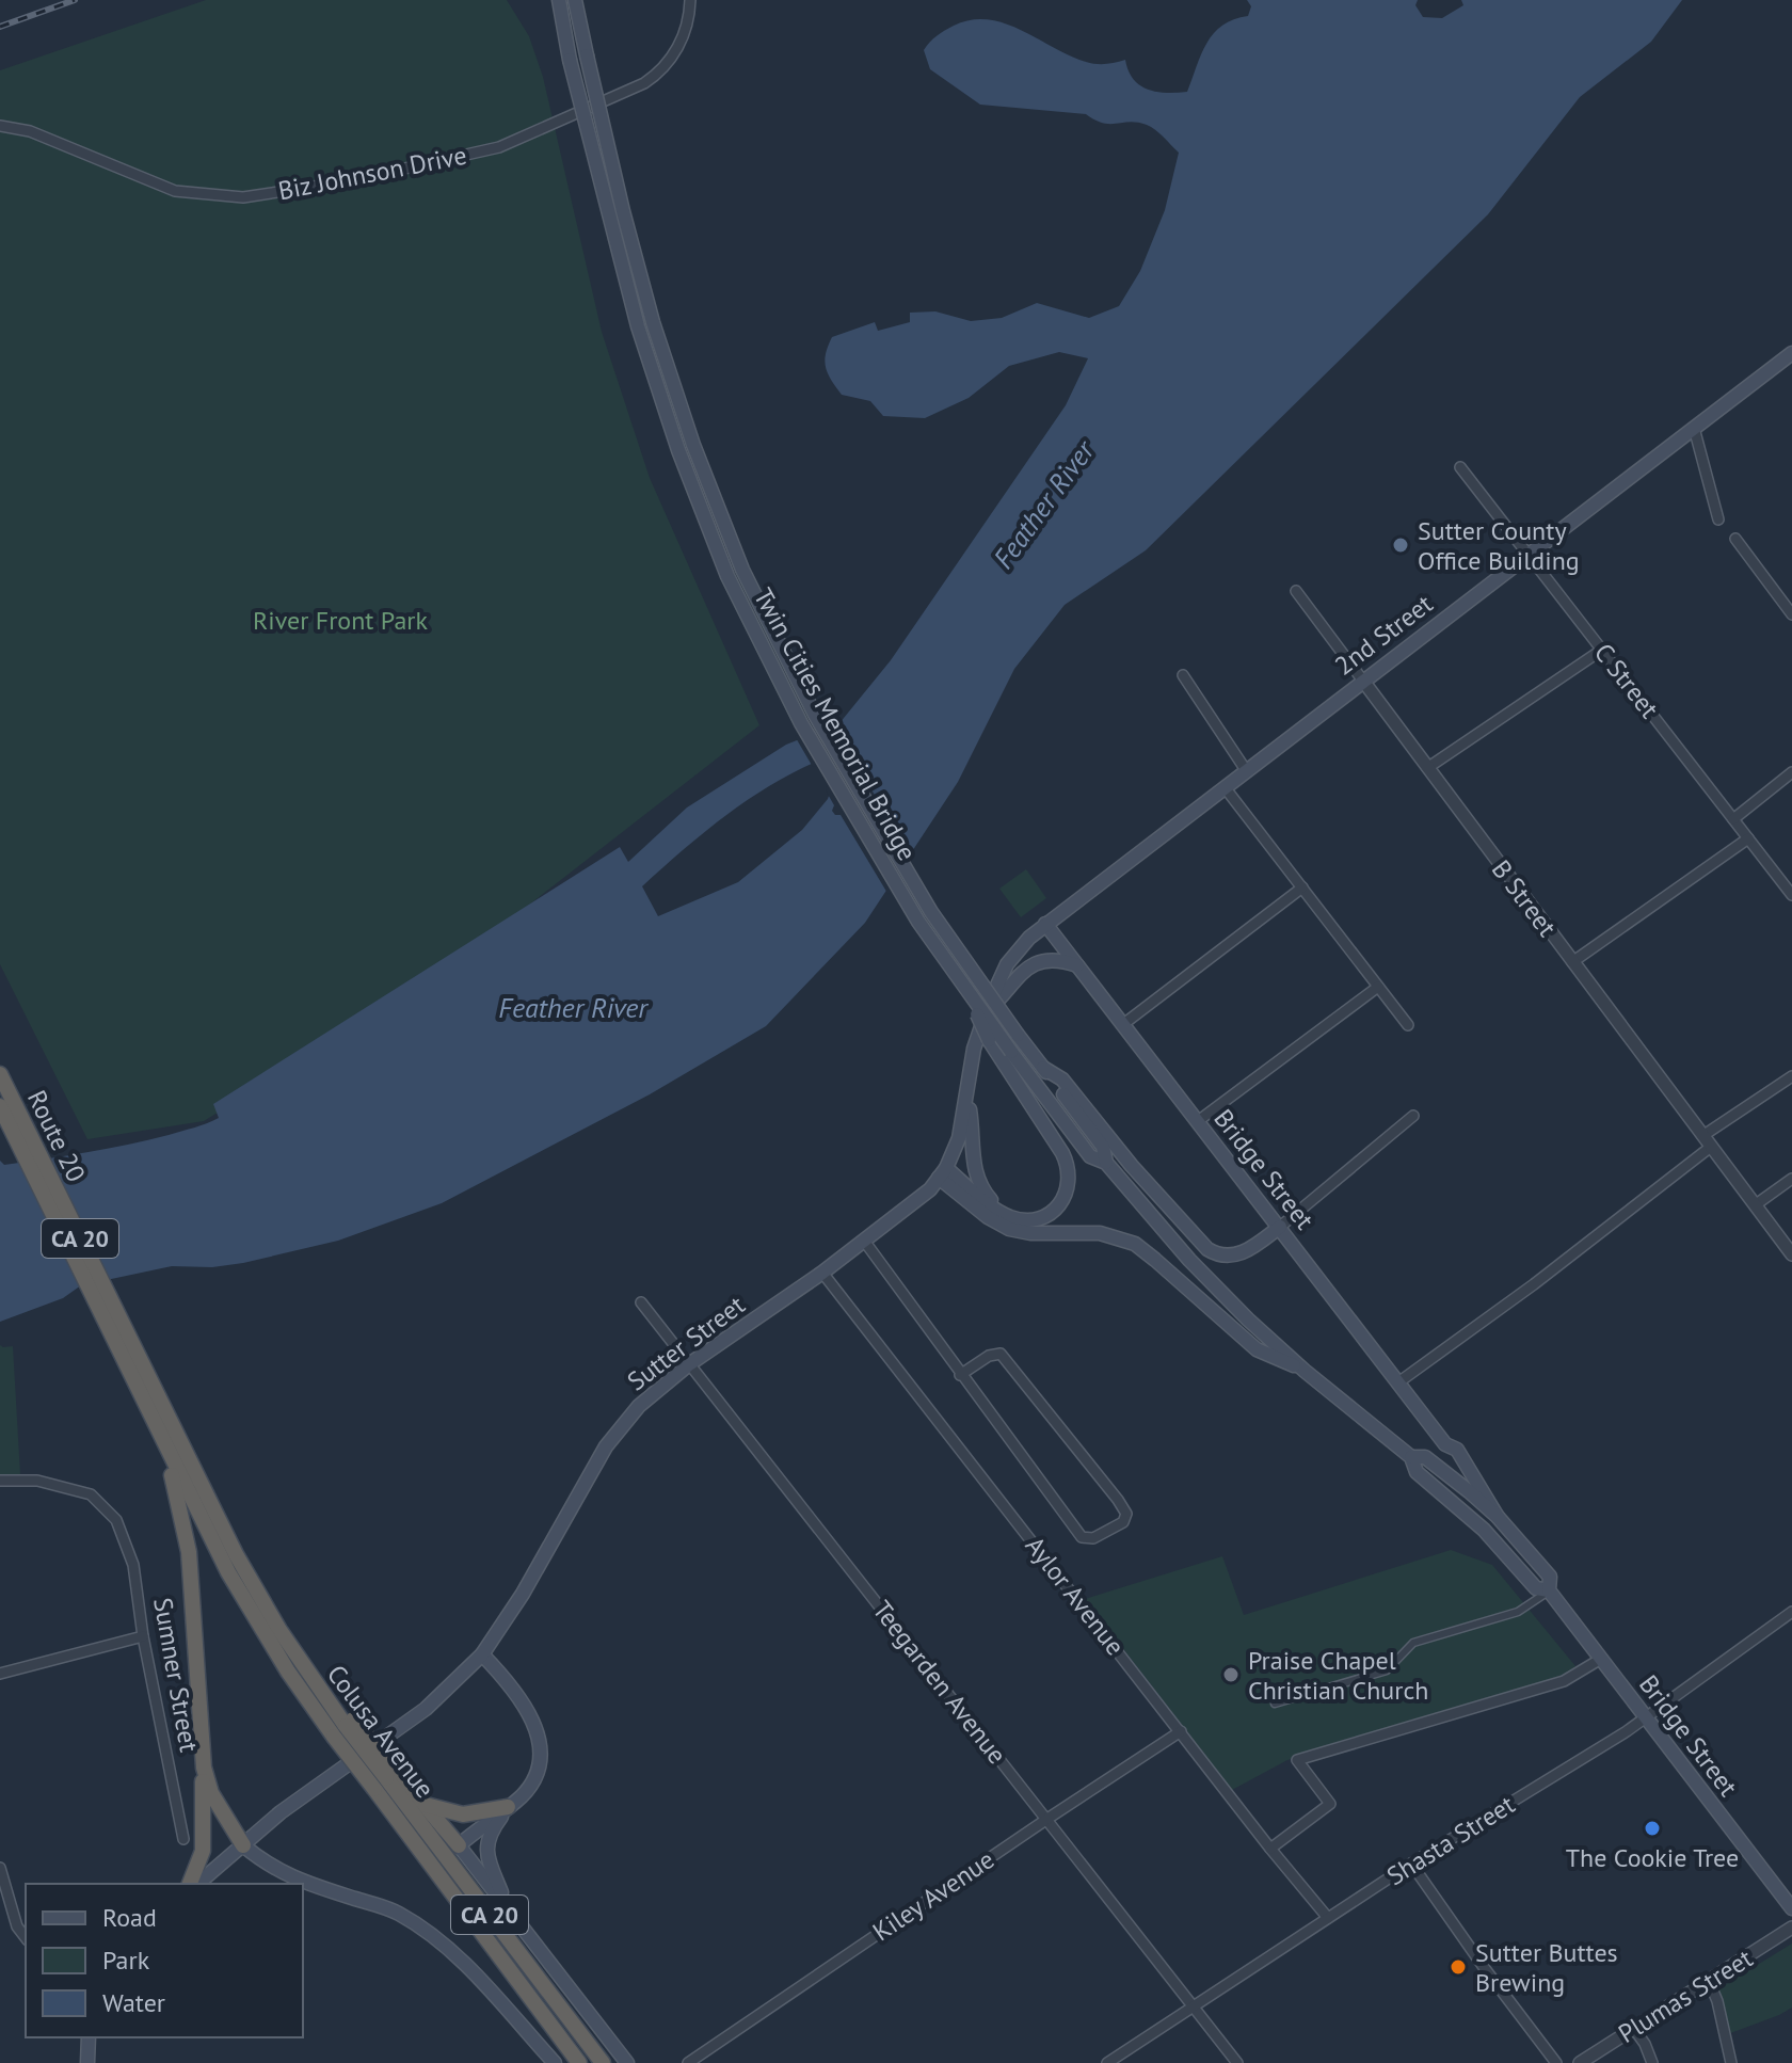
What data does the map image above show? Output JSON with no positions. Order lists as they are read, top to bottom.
{
  "streets": {
    "highway": ["Route 20", "CA 20", "Colusa Avenue"],
    "main road": [
      "2nd Street",
      "Twin Cities Memorial Bridge",
      "Bridge Street",
      "Sutter Street"
    ],
    "street": [
      "Biz Johnson Drive",
      "C Street",
      "B Street",
      "Aylor Avenue",
      "Sumner Street",
      "Teegarden Avenue",
      "Shasta Street",
      "Kiley Avenue",
      "Plumas Street"
    ]
  },
  "crossings": [
    ["2nd Street", "C Street"],
    ["2nd Street", "B Street"],
    ["2nd Street", "Bridge Street"],
    ["2nd Street", "Sutter Street"],
    ["Twin Cities Memorial Bridge", "Bridge Street"],
    ["Route 20", "Colusa Avenue"],
    ["Bridge Street", "Sutter Street"],
    ["Bridge Street", "Shasta Street"],
    ["Sutter Street", "Aylor Avenue"],
    ["Sutter Street", "Teegarden Avenue"],
    ["Aylor Avenue", "Shasta Street"],
    ["Aylor Avenue", "Kiley Avenue"],
    ["Teegarden Avenue", "Shasta Street"],
    ["Teegarden Avenue", "Kiley Avenue"]
  ],
  "water": ["Feather River"],
  "parks": ["River Front Park"],
  "places": [
    "Sutter County Office Building",
    "Praise Chapel Christian Church",
    "The Cookie Tree",
    "Sutter Buttes Brewing"
  ],
  "legend": ["Road", "Park", "Water"]
}
